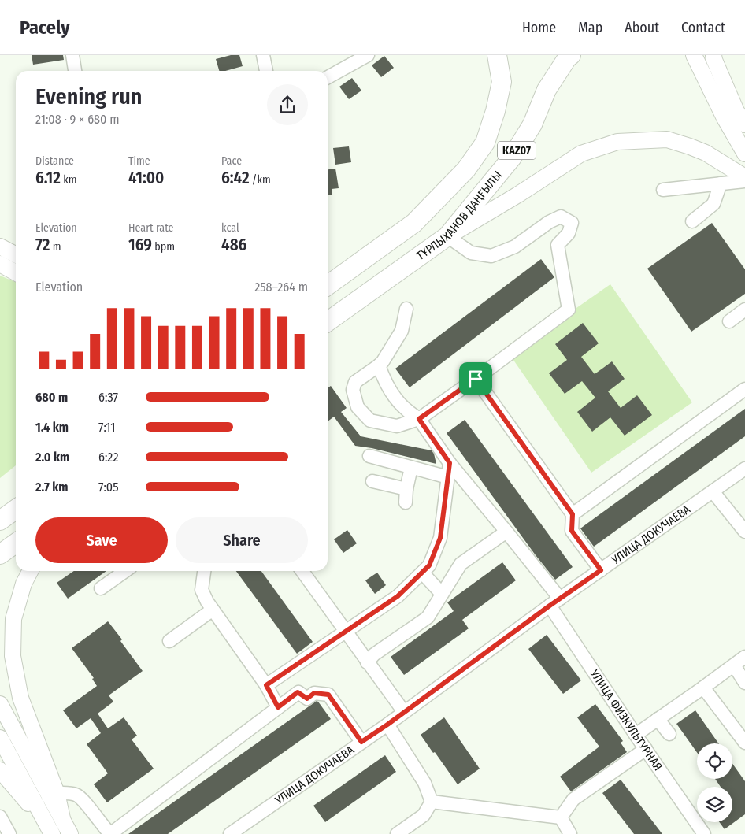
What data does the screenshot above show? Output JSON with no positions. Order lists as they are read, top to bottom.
{
  "streets": {
    "highway": ["KAZ07", "ТҰРЛЫХАНОВ ДАҢҒЫЛЫ"],
    "street": ["УЛИЦА ДОКУЧАЕВА", "УЛИЦА ФИЗКУЛЬТУРНАЯ"]
  },
  "crossings": [
    ["УЛИЦА ДОКУЧАЕВА", "УЛИЦА ФИЗКУЛЬТУРНАЯ"]
  ],
  "page": {
    "header": "Pacely",
    "nav": [
      "Home",
      "Map",
      "About",
      "Contact"
    ],
    "heading": ["Evening run", "21:08 · 9 × 680 m"],
    "stats": [
      ["Distance", "6.12 km"],
      ["Time", "41:00"],
      ["Pace", "6:42 /km"],
      ["Elevation", "72 m"],
      ["Heart rate", "169 bpm"],
      ["kcal", "486"]
    ],
    "chart": ["Elevation", "258–264 m"],
    "list": [
      {
        "name": "680 m",
        "note": "6:37"
      },
      {
        "name": "1.4 km",
        "note": "7:11"
      },
      {
        "name": "2.0 km",
        "note": "6:22"
      },
      {
        "name": "2.7 km",
        "note": "7:05"
      }
    ],
    "buttons": ["Save", "Share"]
  }
}
